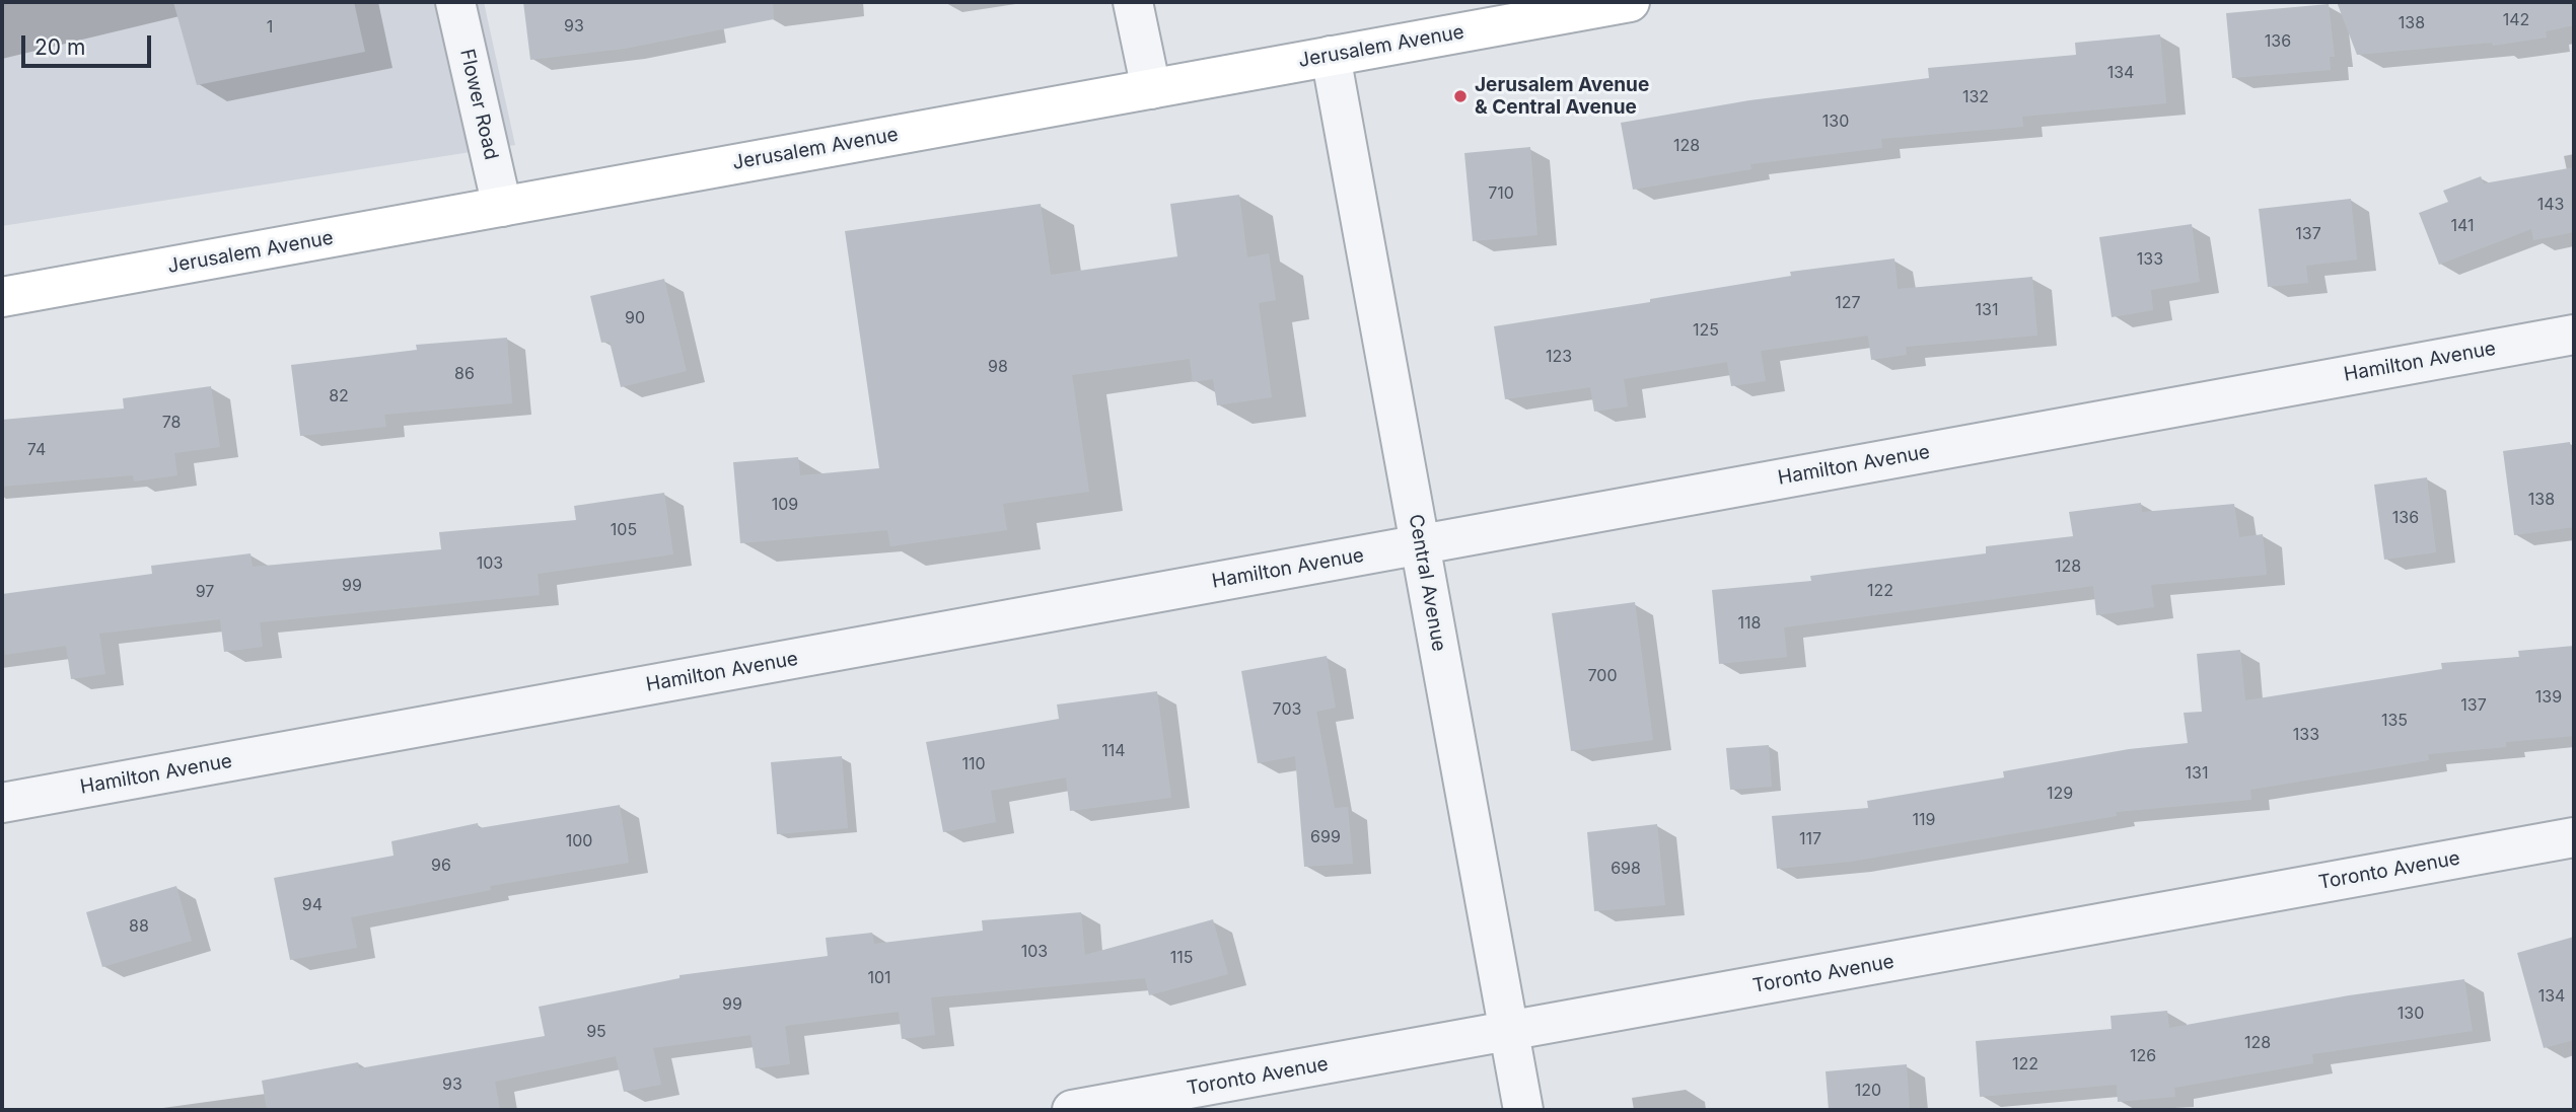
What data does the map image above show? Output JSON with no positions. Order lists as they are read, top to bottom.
{
  "streets": {
    "main road": ["Jerusalem Avenue"],
    "street": [
      "Flower Road",
      "Hamilton Avenue",
      "Central Avenue",
      "Toronto Avenue"
    ]
  },
  "crossings": [
    ["Jerusalem Avenue", "Flower Road"],
    ["Jerusalem Avenue", "Central Avenue"],
    ["Hamilton Avenue", "Central Avenue"],
    ["Central Avenue", "Toronto Avenue"]
  ],
  "places": ["Jerusalem Avenue & Central Avenue"],
  "house_numbers": [
    "142",
    "138",
    "93",
    "1",
    "136",
    "134",
    "132",
    "130",
    "128",
    "710",
    "143",
    "141",
    "137",
    "133",
    "127",
    "131",
    "90",
    "125",
    "123",
    "98",
    "86",
    "82",
    "78",
    "74",
    "138",
    "109",
    "136",
    "105",
    "103",
    "128",
    "99",
    "122",
    "97",
    "118",
    "700",
    "139",
    "137",
    "703",
    "135",
    "133",
    "114",
    "110",
    "131",
    "129",
    "119",
    "699",
    "117",
    "100",
    "96",
    "698",
    "94",
    "88",
    "103",
    "115",
    "101",
    "134",
    "99",
    "130",
    "95",
    "128",
    "126",
    "122",
    "93",
    "120"
  ],
  "scale_bar": "20 m"
}
